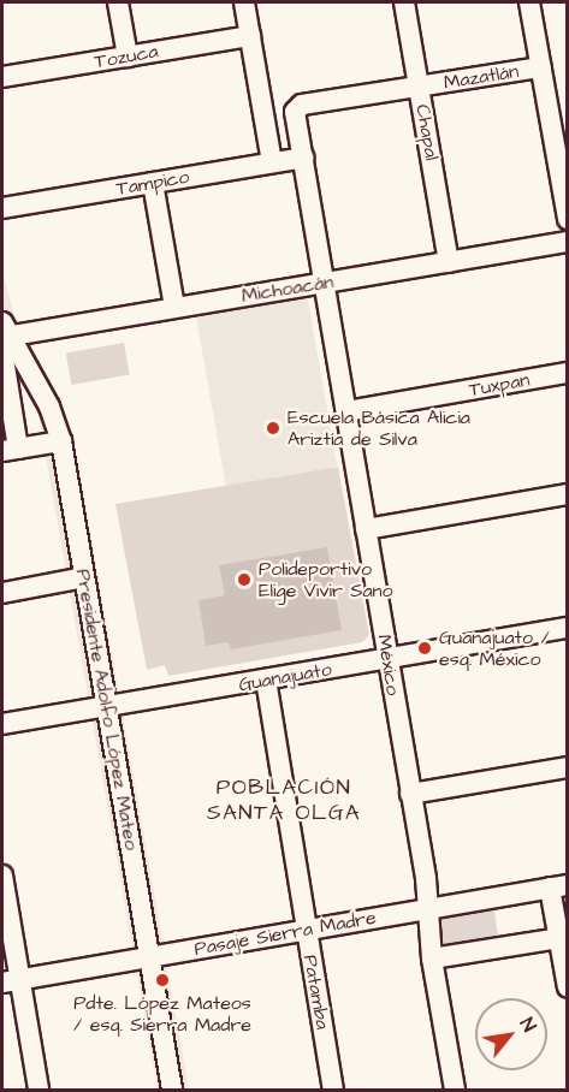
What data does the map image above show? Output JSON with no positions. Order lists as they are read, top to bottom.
{
  "streets": {
    "street": [
      "Tozuca",
      "Mazatlán",
      "Chapal",
      "Tampico",
      "Michoacán",
      "Tuxpan",
      "México",
      "Guanajuato",
      "Presidente Adolfo López Mateo",
      "Pasaje Sierra Madre",
      "Patamba"
    ]
  },
  "crossings": [
    ["Mazatlán", "Chapal"],
    ["Mazatlán", "México"],
    ["Chapal", "Michoacán"],
    ["Tampico", "México"],
    ["Michoacán", "México"],
    ["Michoacán", "Presidente Adolfo López Mateo"],
    ["Tuxpan", "México"],
    ["México", "Guanajuato"],
    ["México", "Pasaje Sierra Madre"],
    ["Guanajuato", "Presidente Adolfo López Mateo"],
    ["Guanajuato", "Patamba"],
    ["Presidente Adolfo López Mateo", "Pasaje Sierra Madre"],
    ["Pasaje Sierra Madre", "Patamba"]
  ],
  "districts": ["POBLACIÓN SANTA OLGA"],
  "places": [
    "Escuela Básica Alicia Ariztía de Silva",
    "Polideportivo Elige Vivir Sano",
    "Guanajuato / esq. México",
    "Pdte. López Mateos / esq. Sierra Madre"
  ],
  "north": "top right"
}
